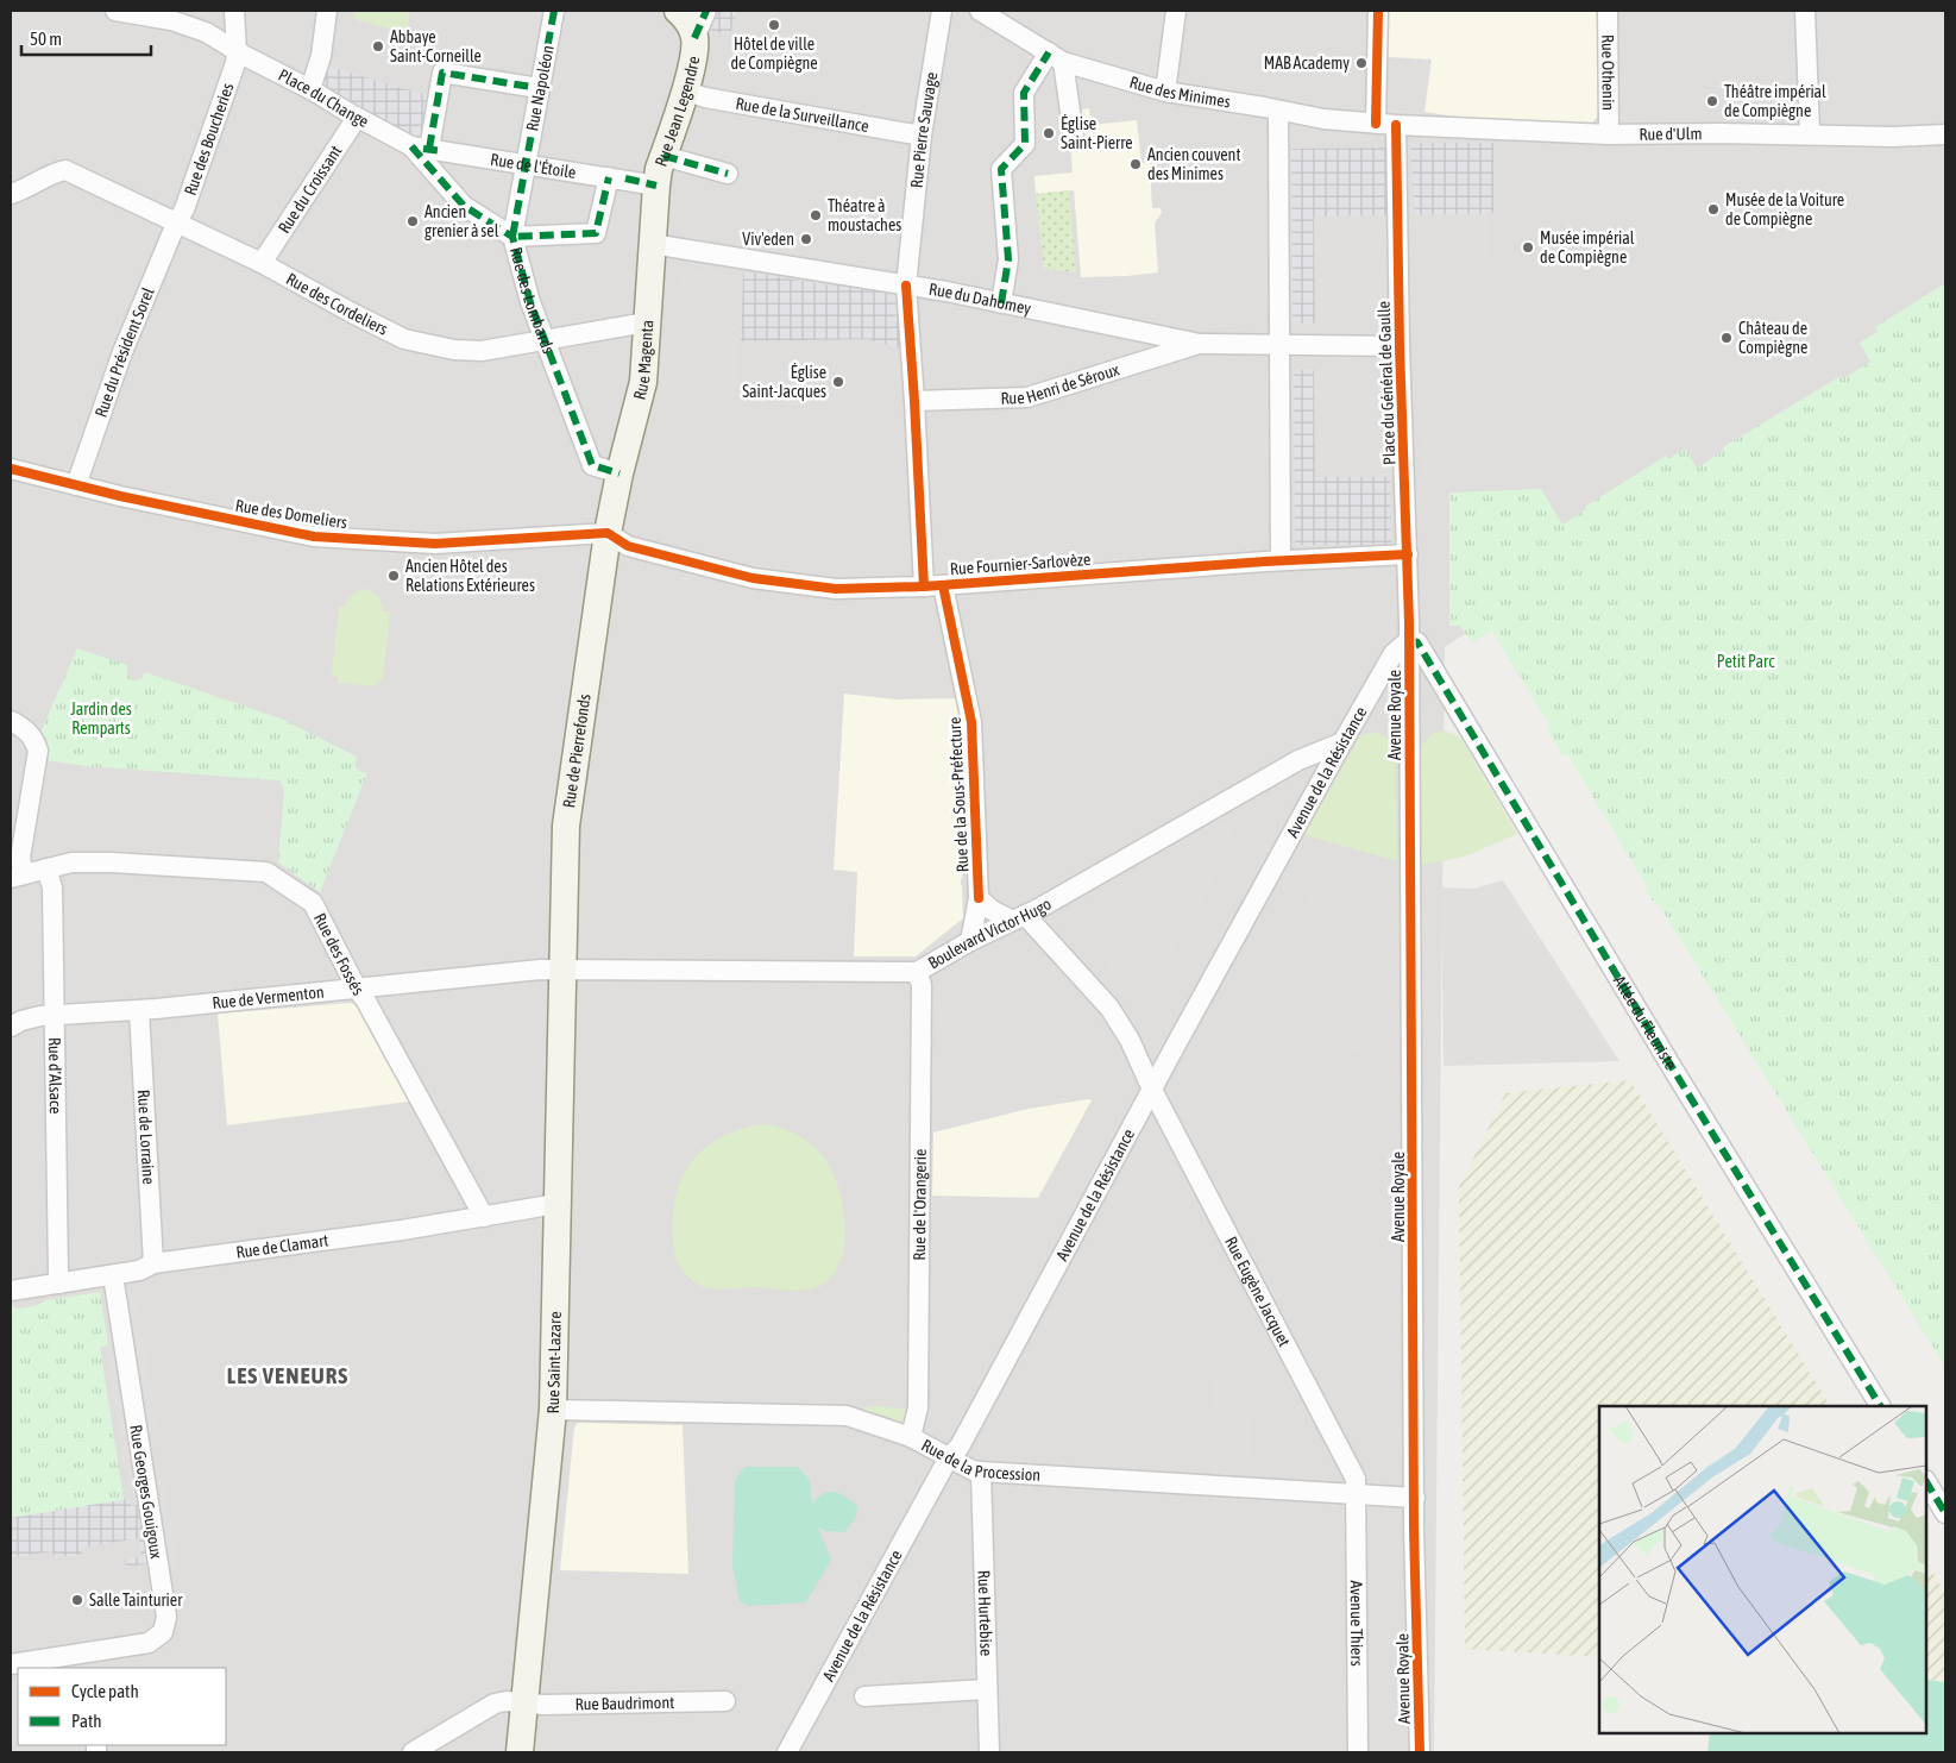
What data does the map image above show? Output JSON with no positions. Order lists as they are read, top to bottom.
{
  "streets": {
    "main road": [
      "Rue Jean Legendre",
      "Rue Magenta",
      "Rue de Pierrefonds",
      "Rue Saint-Lazare"
    ],
    "street": [
      "Rue Othenin",
      "Rue Napoléon",
      "Rue des Minimes",
      "Place du Change",
      "Rue de la Surveillance",
      "Rue Pierre Sauvage",
      "Rue d'Ulm",
      "Rue des Boucheries",
      "Rue de l'Étoile",
      "Rue du Croissant",
      "Rue du Dahomey",
      "Rue des Lombards",
      "Rue des Cordeliers",
      "Rue du Président Sorel",
      "Rue Henri de Séroux",
      "Place du Général de Gaulle",
      "Rue des Domeliers",
      "Rue Fournier-Sarlovèze",
      "Avenue Royale",
      "Avenue de la Résistance",
      "Rue de la Sous-Préfecture",
      "Boulevard Victor Hugo",
      "Rue des Fossés",
      "Rue de Vermenton",
      "Allée du Fleuriste",
      "Rue d'Alsace",
      "Rue de Lorraine",
      "Rue de l'Orangerie",
      "Rue de Clamart",
      "Rue Eugène Jacquet",
      "Rue de la Procession",
      "Rue Georges Gouigoux",
      "Rue Hurtebise",
      "Avenue Thiers",
      "Rue Baudrimont"
    ]
  },
  "crossings": [
    ["Rue Othenin", "Rue d'Ulm"],
    ["Rue Napoléon", "Rue de l'Étoile"],
    ["Rue Napoléon", "Rue des Lombards"],
    ["Rue des Minimes", "Rue d'Ulm"],
    ["Rue des Minimes", "Place du Général de Gaulle"],
    ["Place du Change", "Rue des Boucheries"],
    ["Place du Change", "Rue de l'Étoile"],
    ["Place du Change", "Rue du Croissant"],
    ["Place du Change", "Rue des Lombards"],
    ["Rue Jean Legendre", "Rue de la Surveillance"],
    ["Rue Jean Legendre", "Rue de l'Étoile"],
    ["Rue Jean Legendre", "Rue Magenta"],
    ["Rue de la Surveillance", "Rue Pierre Sauvage"],
    ["Rue Pierre Sauvage", "Rue du Dahomey"],
    ["Rue Pierre Sauvage", "Rue de la Sous-Préfecture"],
    ["Rue d'Ulm", "Place du Général de Gaulle"],
    ["Rue des Boucheries", "Rue des Cordeliers"],
    ["Rue des Boucheries", "Rue du Président Sorel"],
    ["Rue de l'Étoile", "Rue des Lombards"],
    ["Rue de l'Étoile", "Rue Magenta"],
    ["Rue du Croissant", "Rue des Cordeliers"],
    ["Rue du Dahomey", "Rue Magenta"],
    ["Rue du Dahomey", "Rue Henri de Séroux"],
    ["Rue du Dahomey", "Rue de la Sous-Préfecture"],
    ["Rue des Lombards", "Rue des Cordeliers"],
    ["Rue des Lombards", "Rue Magenta"],
    ["Rue des Cordeliers", "Rue du Président Sorel"],
    ["Rue des Cordeliers", "Rue Magenta"],
    ["Rue du Président Sorel", "Rue des Domeliers"],
    ["Rue Magenta", "Rue des Domeliers"],
    ["Rue Magenta", "Rue Fournier-Sarlovèze"],
    ["Rue Magenta", "Rue de Pierrefonds"],
    ["Rue Henri de Séroux", "Rue de la Sous-Préfecture"],
    ["Place du Général de Gaulle", "Rue Fournier-Sarlovèze"],
    ["Place du Général de Gaulle", "Avenue Royale"],
    ["Place du Général de Gaulle", "Avenue de la Résistance"],
    ["Place du Général de Gaulle", "Allée du Fleuriste"],
    ["Rue des Domeliers", "Rue Fournier-Sarlovèze"],
    ["Rue des Domeliers", "Rue de Pierrefonds"],
    ["Rue Fournier-Sarlovèze", "Rue de Pierrefonds"],
    ["Rue Fournier-Sarlovèze", "Rue de la Sous-Préfecture"],
    ["Avenue Royale", "Avenue de la Résistance"],
    ["Avenue Royale", "Allée du Fleuriste"],
    ["Avenue Royale", "Rue de la Procession"],
    ["Rue de Pierrefonds", "Boulevard Victor Hugo"],
    ["Rue de Pierrefonds", "Rue de Vermenton"],
    ["Rue de Pierrefonds", "Rue Saint-Lazare"],
    ["Avenue de la Résistance", "Boulevard Victor Hugo"],
    ["Avenue de la Résistance", "Allée du Fleuriste"],
    ["Avenue de la Résistance", "Rue Eugène Jacquet"],
    ["Avenue de la Résistance", "Rue de la Procession"],
    ["Rue de la Sous-Préfecture", "Boulevard Victor Hugo"],
    ["Boulevard Victor Hugo", "Rue de Vermenton"],
    ["Boulevard Victor Hugo", "Rue de l'Orangerie"],
    ["Boulevard Victor Hugo", "Rue Saint-Lazare"],
    ["Rue des Fossés", "Rue de Vermenton"],
    ["Rue des Fossés", "Rue d'Alsace"],
    ["Rue des Fossés", "Rue de Clamart"],
    ["Rue de Vermenton", "Rue d'Alsace"],
    ["Rue de Vermenton", "Rue de Lorraine"],
    ["Rue de Vermenton", "Rue Saint-Lazare"],
    ["Rue d'Alsace", "Rue de Clamart"],
    ["Rue de Lorraine", "Rue de Clamart"],
    ["Rue de l'Orangerie", "Rue de la Procession"],
    ["Rue de Clamart", "Rue Saint-Lazare"],
    ["Rue de Clamart", "Rue Georges Gouigoux"],
    ["Rue Eugène Jacquet", "Rue de la Procession"],
    ["Rue Eugène Jacquet", "Avenue Thiers"],
    ["Rue Saint-Lazare", "Rue de la Procession"],
    ["Rue Saint-Lazare", "Rue Baudrimont"],
    ["Rue de la Procession", "Rue Hurtebise"],
    ["Rue de la Procession", "Avenue Thiers"]
  ],
  "districts": ["LES VENEURS"],
  "parks": ["Petit Parc", "Jardin des Remparts"],
  "places": [
    "Hôtel de ville de Compiègne",
    "Abbaye Saint-Corneille",
    "MAB Academy",
    "Théâtre impérial de Compiègne",
    "Église Saint-Pierre",
    "Ancien couvent des Minimes",
    "Musée de la Voiture de Compiègne",
    "Théatre à moustaches",
    "Ancien grenier à sel",
    "Viv'eden",
    "Musée impérial de Compiègne",
    "Château de Compiègne",
    "Église Saint-Jacques",
    "Ancien Hôtel des Relations Extérieures",
    "Salle Tainturier"
  ],
  "legend": ["Cycle path", "Path"],
  "scale_bar": "50 m"
}
